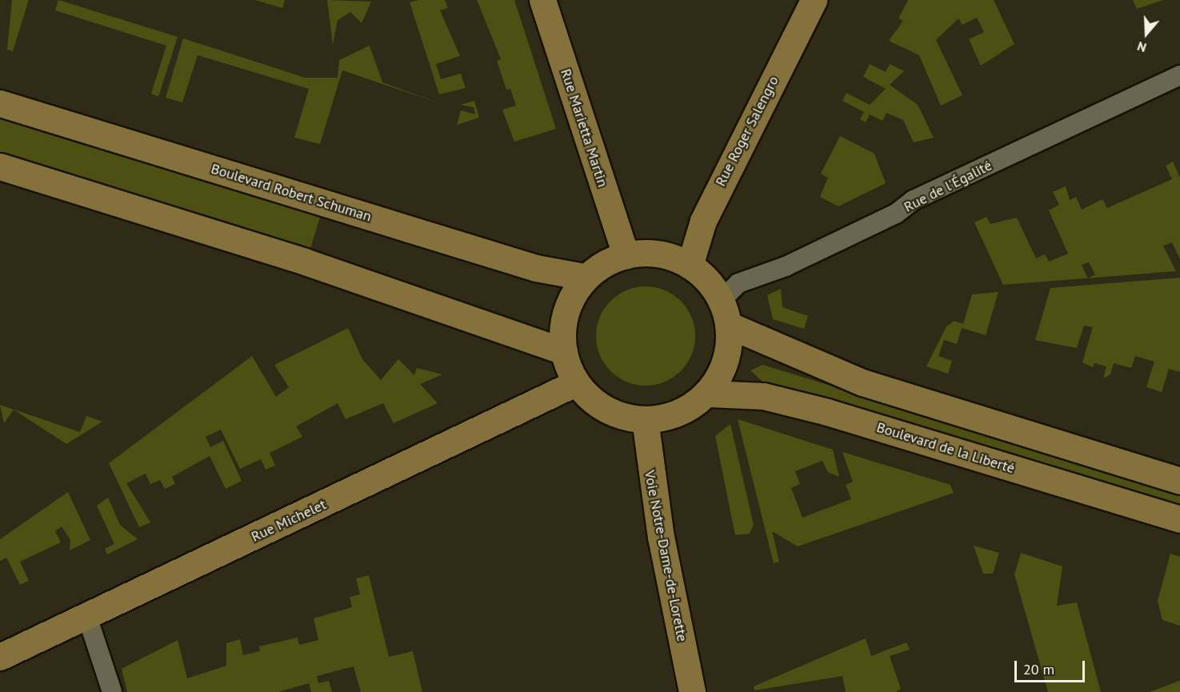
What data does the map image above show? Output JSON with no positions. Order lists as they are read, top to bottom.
{
  "streets": {
    "main road": [
      "Rue Marietta Martin",
      "Rue Roger Salengro",
      "Boulevard Robert Schuman",
      "Boulevard de la Liberté",
      "Rue Michelet",
      "Voie Notre-Dame-de-Lorette"
    ],
    "street": ["Rue de l'Égalité"]
  },
  "crossings": [
    ["Rue Marietta Martin", "Rue Roger Salengro"],
    ["Rue Marietta Martin", "Rue de l'Égalité"],
    ["Rue Marietta Martin", "Boulevard Robert Schuman"],
    ["Rue Marietta Martin", "Boulevard de la Liberté"],
    ["Rue Marietta Martin", "Rue Michelet"],
    ["Rue Marietta Martin", "Voie Notre-Dame-de-Lorette"],
    ["Rue Roger Salengro", "Rue de l'Égalité"],
    ["Rue Roger Salengro", "Boulevard Robert Schuman"],
    ["Rue Roger Salengro", "Boulevard de la Liberté"],
    ["Rue Roger Salengro", "Rue Michelet"],
    ["Rue Roger Salengro", "Voie Notre-Dame-de-Lorette"],
    ["Rue de l'Égalité", "Boulevard Robert Schuman"],
    ["Rue de l'Égalité", "Boulevard de la Liberté"],
    ["Rue de l'Égalité", "Rue Michelet"],
    ["Rue de l'Égalité", "Voie Notre-Dame-de-Lorette"],
    ["Boulevard Robert Schuman", "Boulevard de la Liberté"],
    ["Boulevard Robert Schuman", "Rue Michelet"],
    ["Boulevard Robert Schuman", "Voie Notre-Dame-de-Lorette"],
    ["Boulevard de la Liberté", "Rue Michelet"],
    ["Boulevard de la Liberté", "Voie Notre-Dame-de-Lorette"],
    ["Rue Michelet", "Voie Notre-Dame-de-Lorette"]
  ],
  "scale_bar": "20 m",
  "north": "bottom"
}
